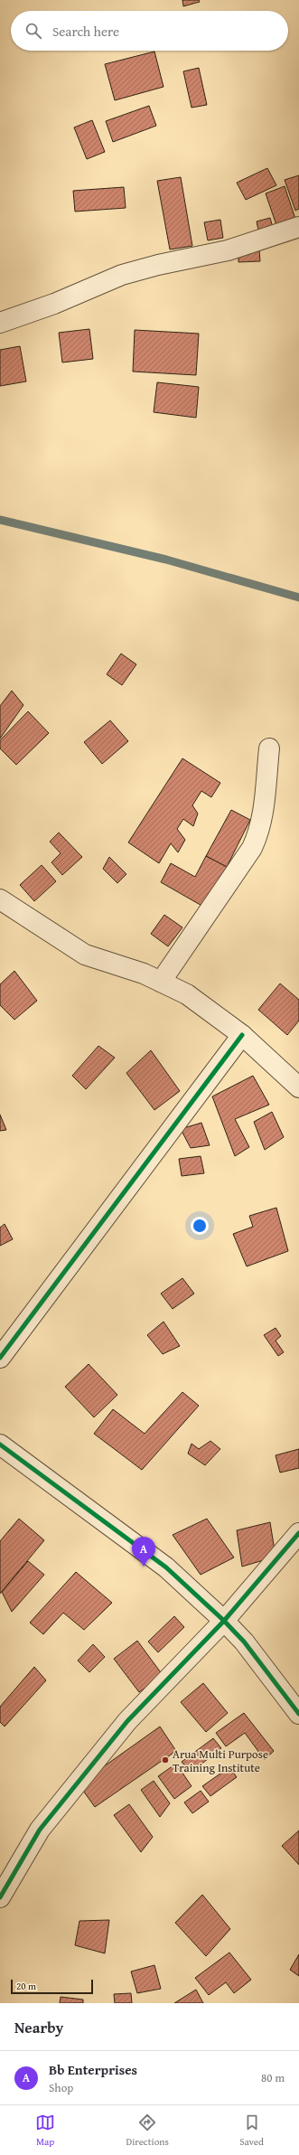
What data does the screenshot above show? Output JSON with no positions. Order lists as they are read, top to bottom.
{
  "places": ["Arua Multi Purpose Training Institute"],
  "scale_bar": "20 m",
  "page": {
    "search": "Search here",
    "pins": "A",
    "scale": "20 m",
    "heading": "Nearby",
    "list": [
      {
        "mark": "A",
        "name": "Bb Enterprises",
        "note": "Shop",
        "value": "80 m"
      }
    ],
    "nav": ["Map", "Directions", "Saved"]
  }
}
